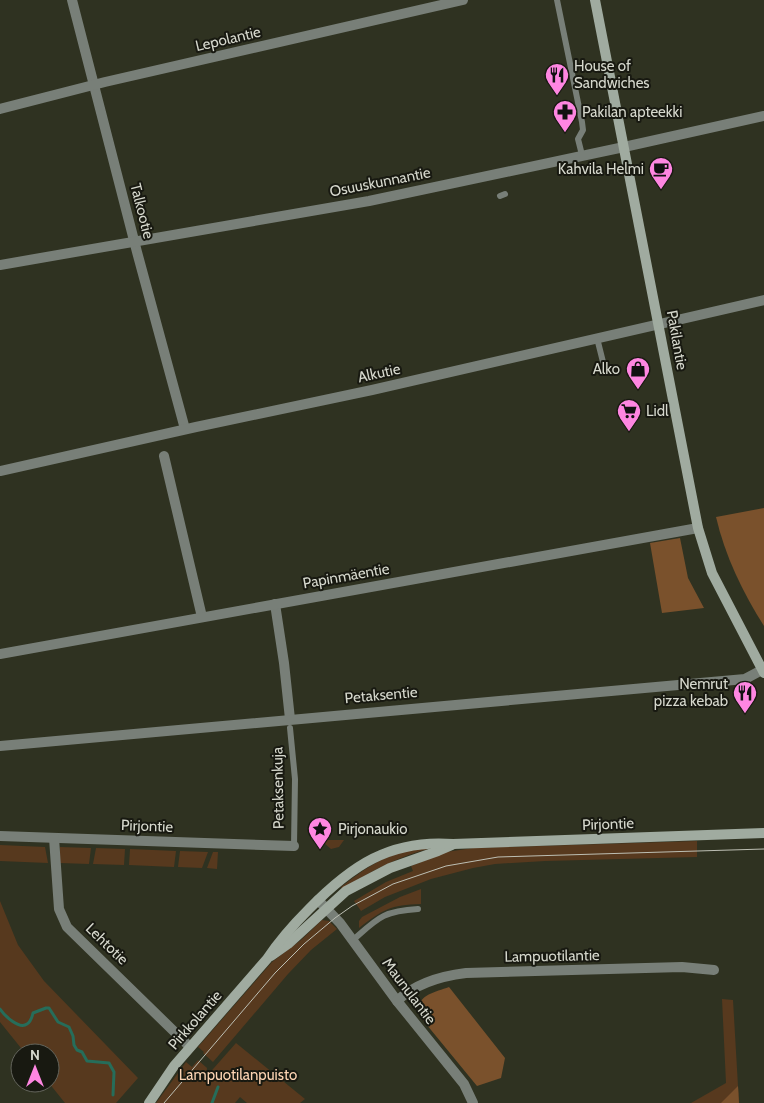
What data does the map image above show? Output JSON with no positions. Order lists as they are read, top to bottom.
{
  "streets": {
    "main road": ["Pakilantie", "Pirjontie", "Pirkkolantie"],
    "street": [
      "Lepolantie",
      "Osuuskunnantie",
      "Talkootie",
      "Alkutie",
      "Papinmäentie",
      "Petaksentie",
      "Petaksenkuja",
      "Lehtotie",
      "Lampuotilantie",
      "Maunulantie"
    ]
  },
  "crossings": [
    ["Lepolantie", "Talkootie"],
    ["Osuuskunnantie", "Talkootie"],
    ["Osuuskunnantie", "Pakilantie"],
    ["Talkootie", "Alkutie"],
    ["Pakilantie", "Alkutie"],
    ["Pakilantie", "Papinmäentie"],
    ["Pakilantie", "Petaksentie"],
    ["Papinmäentie", "Petaksenkuja"],
    ["Petaksentie", "Petaksenkuja"],
    ["Petaksenkuja", "Pirjontie"],
    ["Pirjontie", "Lehtotie"],
    ["Pirjontie", "Maunulantie"],
    ["Pirjontie", "Pirkkolantie"],
    ["Lehtotie", "Pirkkolantie"],
    ["Lampuotilantie", "Maunulantie"],
    ["Maunulantie", "Pirkkolantie"]
  ],
  "parks": ["Lampuotilanpuisto"],
  "places": {
    "restaurant": ["House of Sandwiches", "Nemrut pizza kebab"],
    "pharmacy": ["Pakilan apteekki"],
    "cafe": ["Kahvila Helmi"],
    "shop": ["Alko"],
    "supermarket": ["Lidl"],
    "place": ["Pirjonaukio"]
  },
  "north": "top"
}
